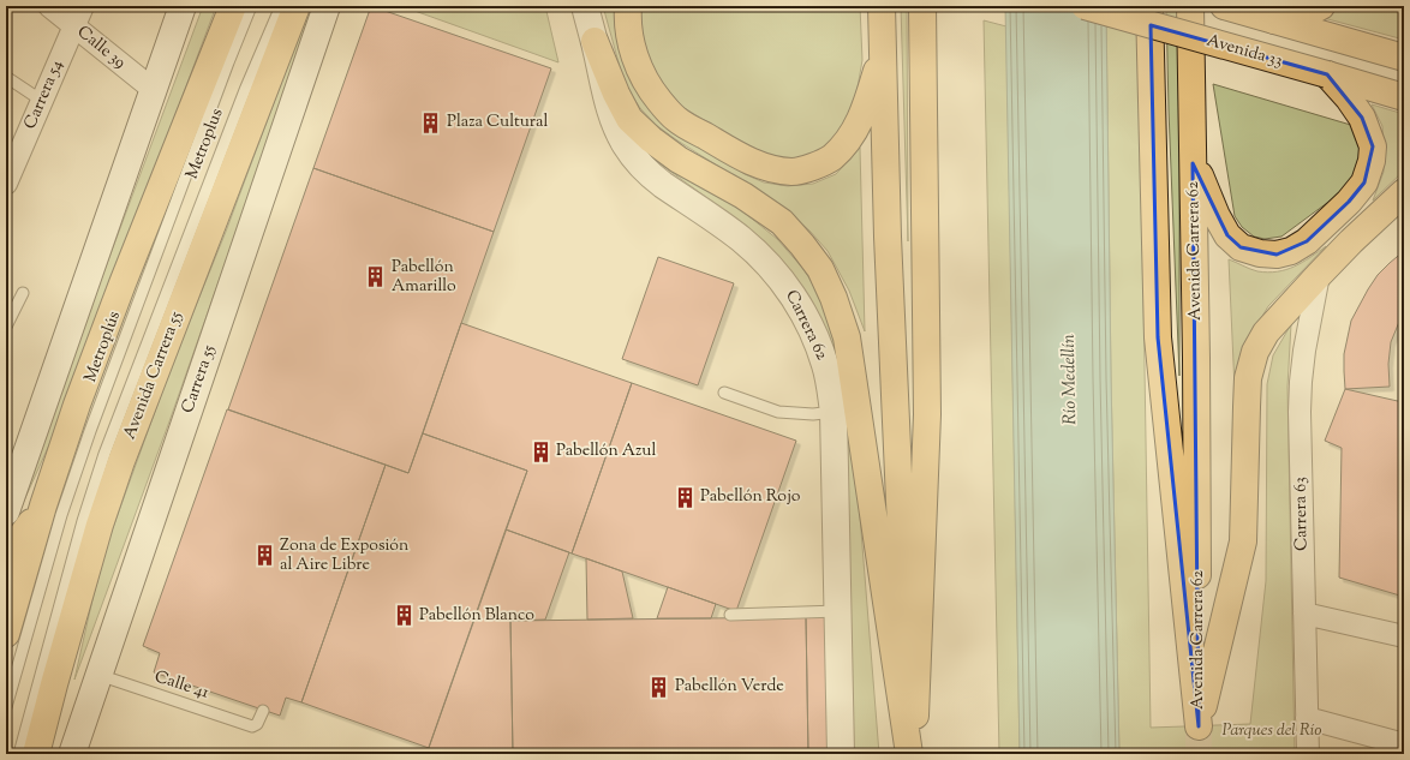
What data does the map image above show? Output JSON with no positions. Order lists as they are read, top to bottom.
{
  "streets": {
    "main road": [
      "Avenida 33",
      "Avenida Carrera 62",
      "Carrera 62",
      "Avenida Carrera 55",
      "Carrera 55"
    ],
    "street": ["Calle 39", "Carrera 54", "Carrera 63"],
    "lane": ["Metroplus", "Metroplús", "Calle 41"]
  },
  "crossings": [
    ["Calle 39", "Carrera 54"],
    ["Metroplus", "Avenida Carrera 55"],
    ["Carrera 55", "Calle 41"]
  ],
  "water": ["Río Medellín"],
  "parks": ["Parques del Río"],
  "places": {
    "building": [
      "Plaza Cultural",
      "Pabellón Amarillo",
      "Pabellón Azul",
      "Pabellón Rojo",
      "Zona de Exposión al Aire Libre",
      "Pabellón Blanco",
      "Pabellón Verde"
    ]
  }
}
